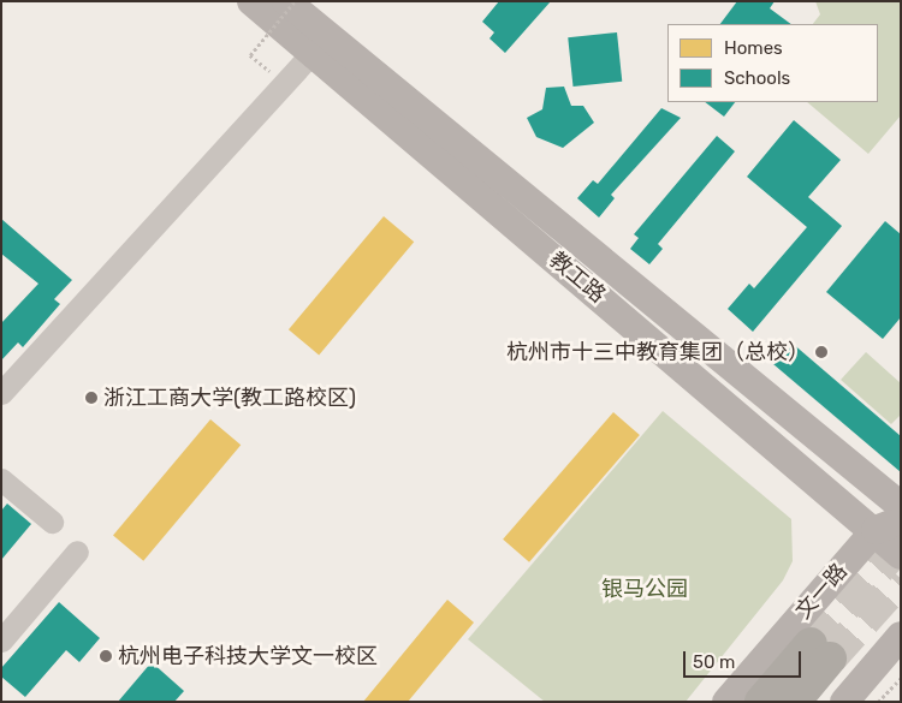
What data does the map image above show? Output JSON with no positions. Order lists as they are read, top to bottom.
{
  "streets": {
    "main road": ["教工路", "文一路"]
  },
  "crossings": [
    ["教工路", "文一路"]
  ],
  "parks": ["银马公园"],
  "places": ["杭州市十三中教育集团（总校）", "浙江工商大学(教工路校区)", "杭州电子科技大学文一校区"],
  "legend": ["Homes", "Schools"],
  "scale_bar": "50 m"
}
